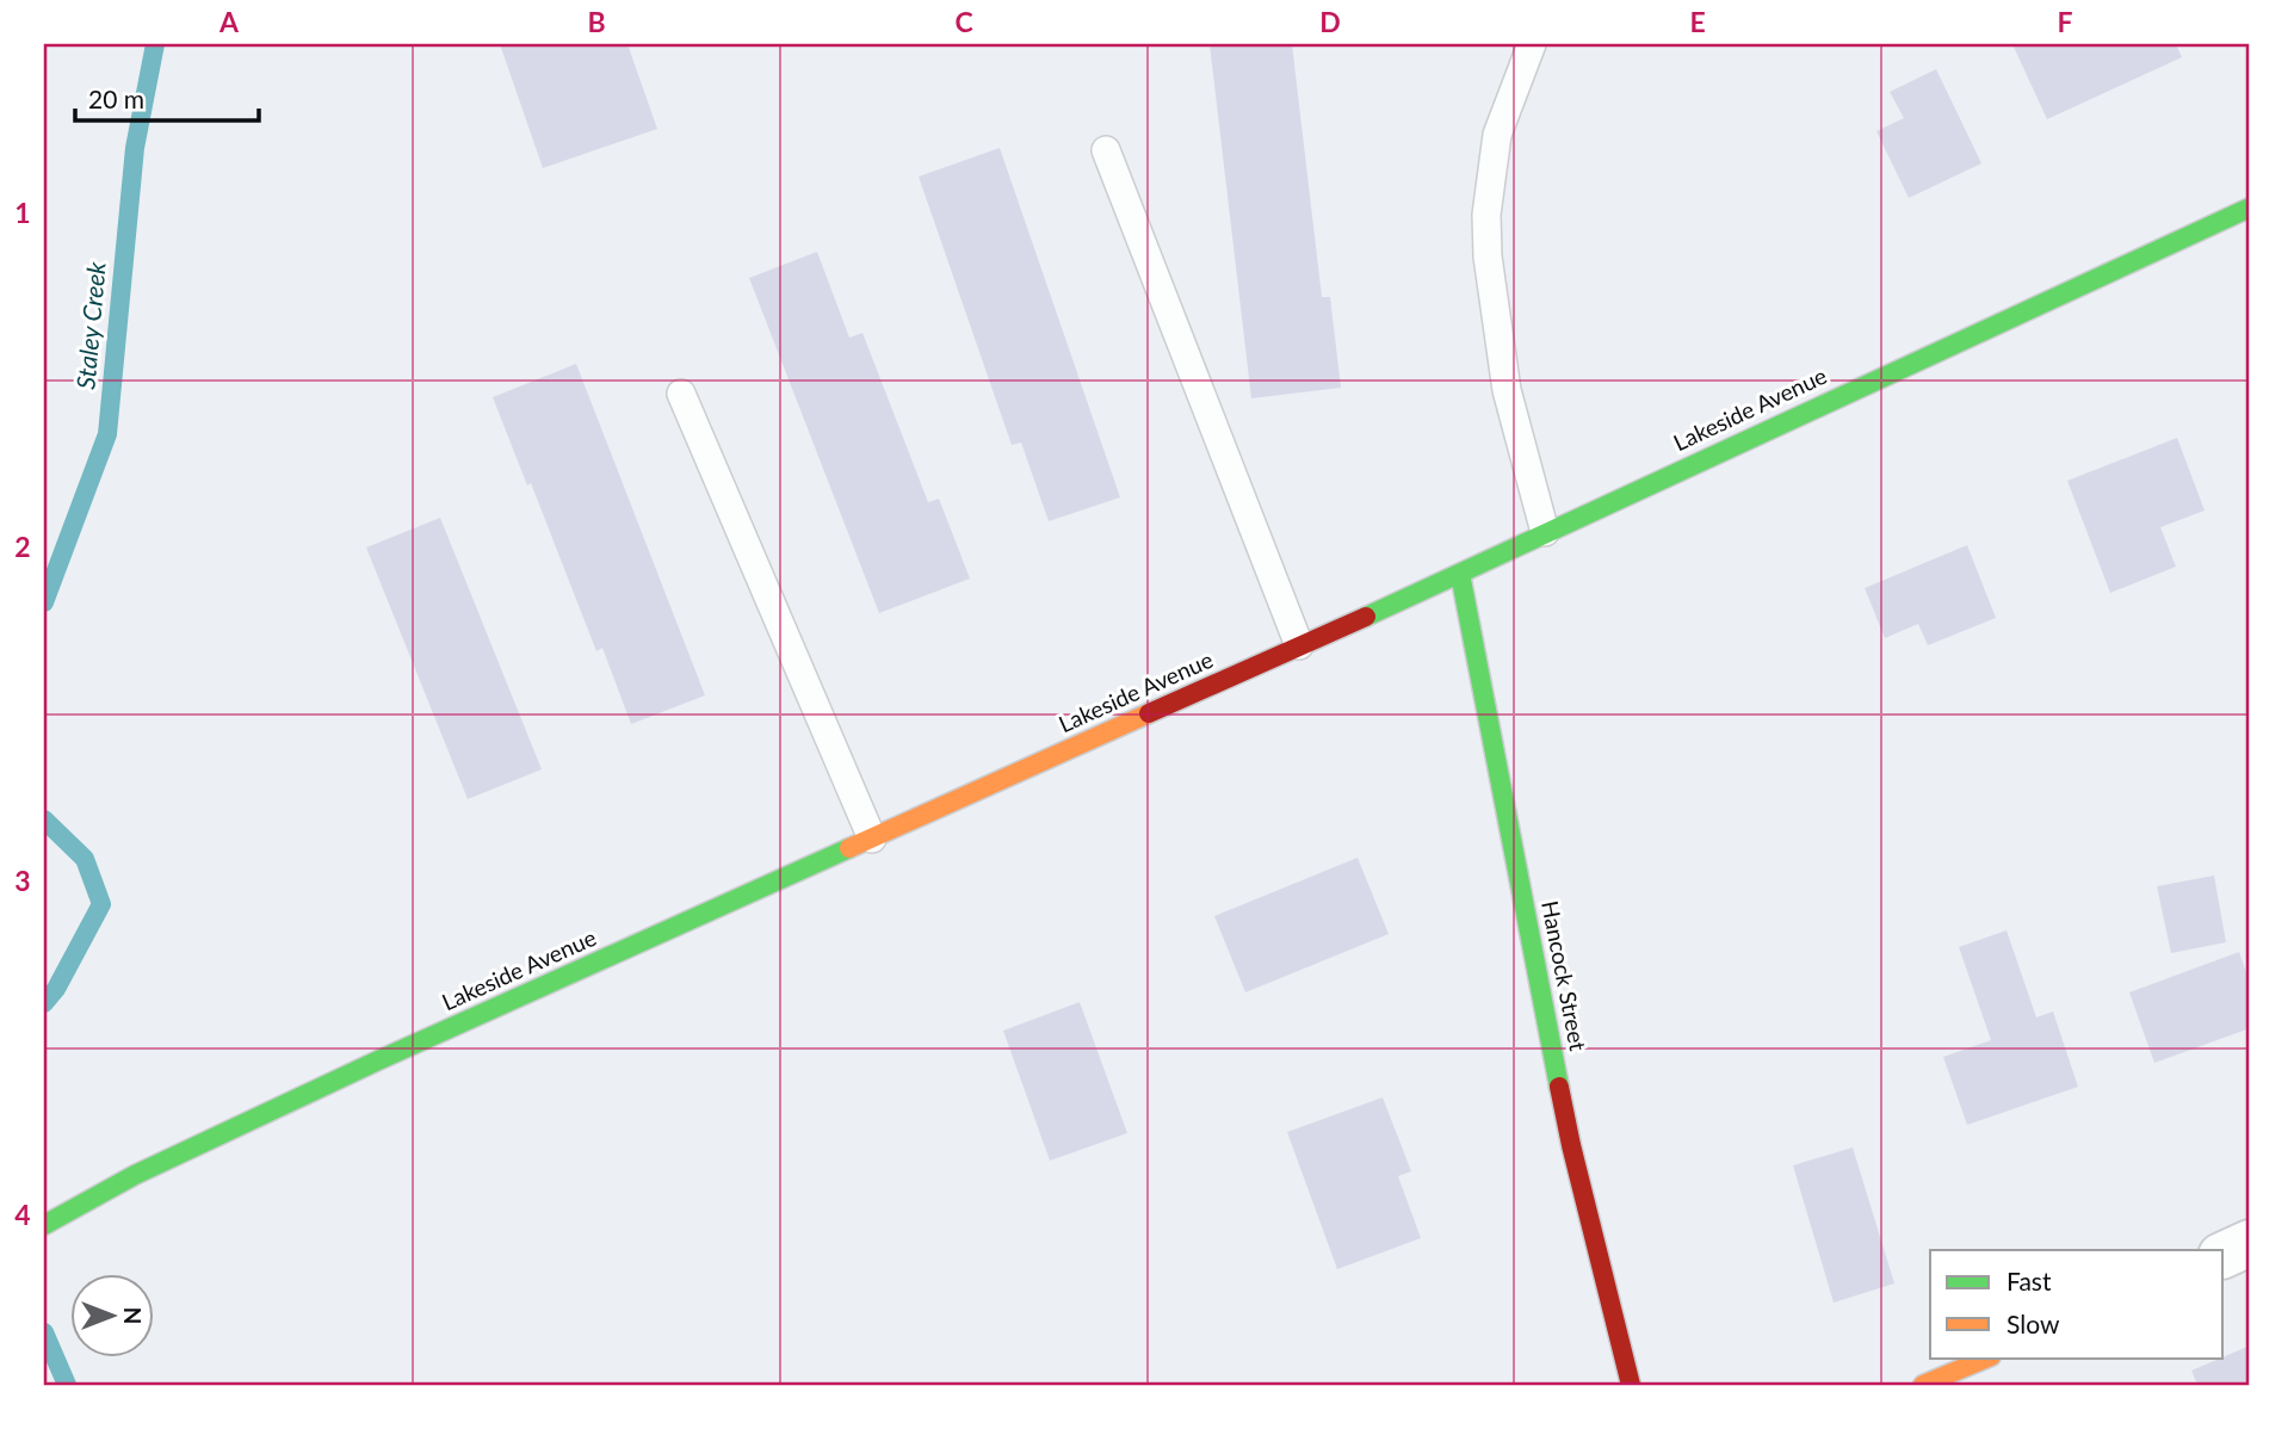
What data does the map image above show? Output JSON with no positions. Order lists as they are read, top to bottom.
{
  "streets": {
    "street": ["Lakeside Avenue", "Hancock Street"]
  },
  "crossings": [
    ["Lakeside Avenue", "Hancock Street"]
  ],
  "water": ["Staley Creek"],
  "legend": ["Fast", "Slow"],
  "scale_bar": "20 m",
  "north": "right",
  "grid": {
    "columns": [
      "A",
      "B",
      "C",
      "D",
      "E",
      "F"
    ],
    "rows": [
      "1",
      "2",
      "3",
      "4"
    ]
  }
}
